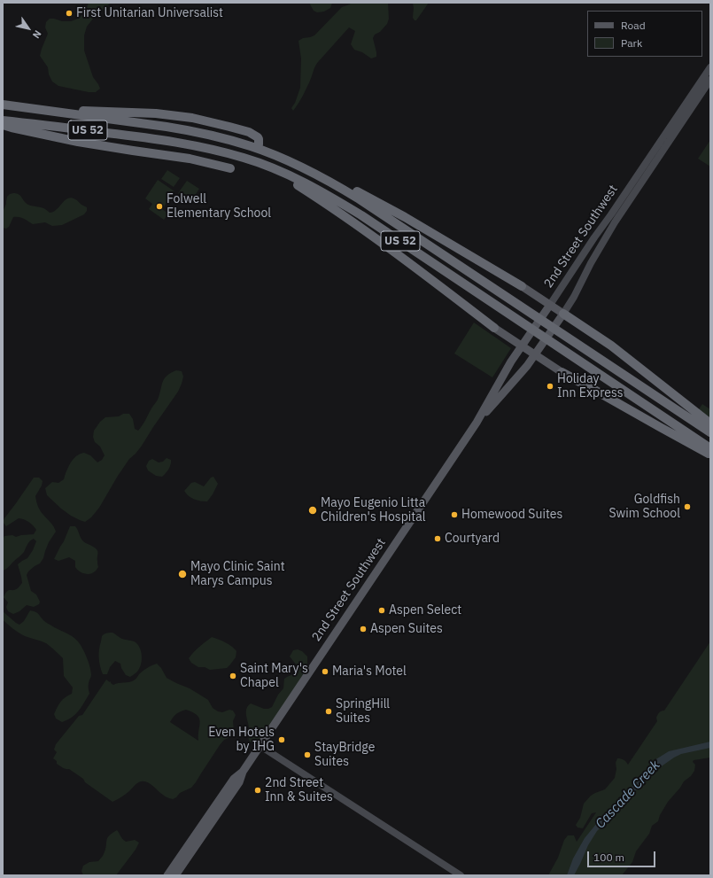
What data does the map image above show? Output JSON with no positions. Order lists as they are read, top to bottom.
{
  "streets": {
    "highway": ["US 52"],
    "main road": ["2nd Street Southwest"]
  },
  "water": ["Cascade Creek"],
  "places": [
    "First Unitarian Universalist",
    "Folwell Elementary School",
    "Holiday Inn Express",
    "Goldfish Swim School",
    "Mayo Eugenio Litta Children's Hospital",
    "Homewood Suites",
    "Courtyard",
    "Mayo Clinic Saint Marys Campus",
    "Aspen Select",
    "Aspen Suites",
    "Maria's Motel",
    "Saint Mary's Chapel",
    "SpringHill Suites",
    "Even Hotels by IHG",
    "StayBridge Suites",
    "2nd Street Inn & Suites"
  ],
  "legend": ["Road", "Park"],
  "scale_bar": "100 m",
  "north": "bottom right"
}
